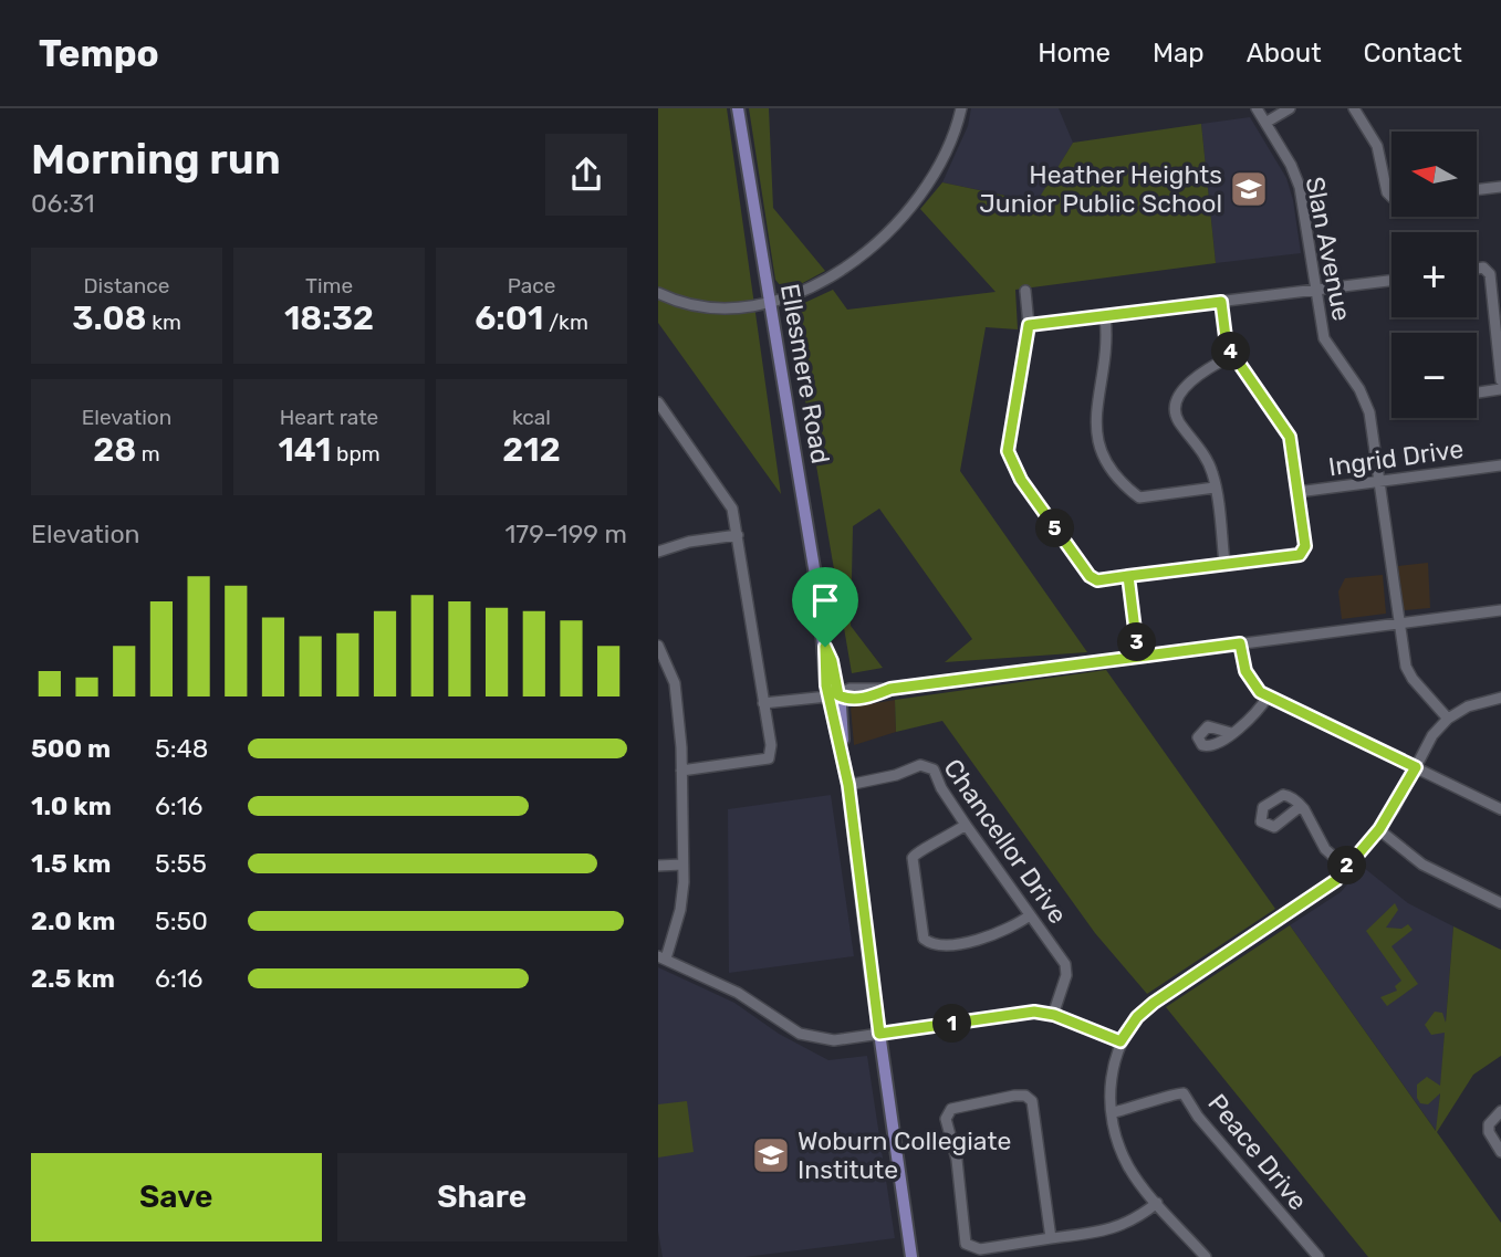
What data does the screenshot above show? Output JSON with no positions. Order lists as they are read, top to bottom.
{
  "streets": {
    "main road": ["Ellesmere Road"],
    "street": [
      "Slan Avenue",
      "Ingrid Drive",
      "Chancellor Drive",
      "Peace Drive"
    ]
  },
  "crossings": [
    ["Slan Avenue", "Ingrid Drive"],
    ["Ellesmere Road", "Chancellor Drive"]
  ],
  "places": {
    "school or university": ["Heather Heights Junior Public School", "Woburn Collegiate Institute"]
  },
  "north": "left",
  "page": {
    "header": "Tempo",
    "nav": [
      "Home",
      "Map",
      "About",
      "Contact"
    ],
    "heading": ["Morning run", "06:31"],
    "map_buttons": ["+", "−"],
    "stats": [
      ["Distance", "3.08 km"],
      ["Time", "18:32"],
      ["Pace", "6:01 /km"],
      ["Elevation", "28 m"],
      ["Heart rate", "141 bpm"],
      ["kcal", "212"]
    ],
    "pins": [
      "4",
      "5",
      "3",
      "2",
      "1"
    ],
    "chart": ["Elevation", "179–199 m"],
    "list": [
      {
        "name": "500 m",
        "note": "5:48"
      },
      {
        "name": "1.0 km",
        "note": "6:16"
      },
      {
        "name": "1.5 km",
        "note": "5:55"
      },
      {
        "name": "2.0 km",
        "note": "5:50"
      },
      {
        "name": "2.5 km",
        "note": "6:16"
      }
    ],
    "buttons": ["Save", "Share"]
  }
}
